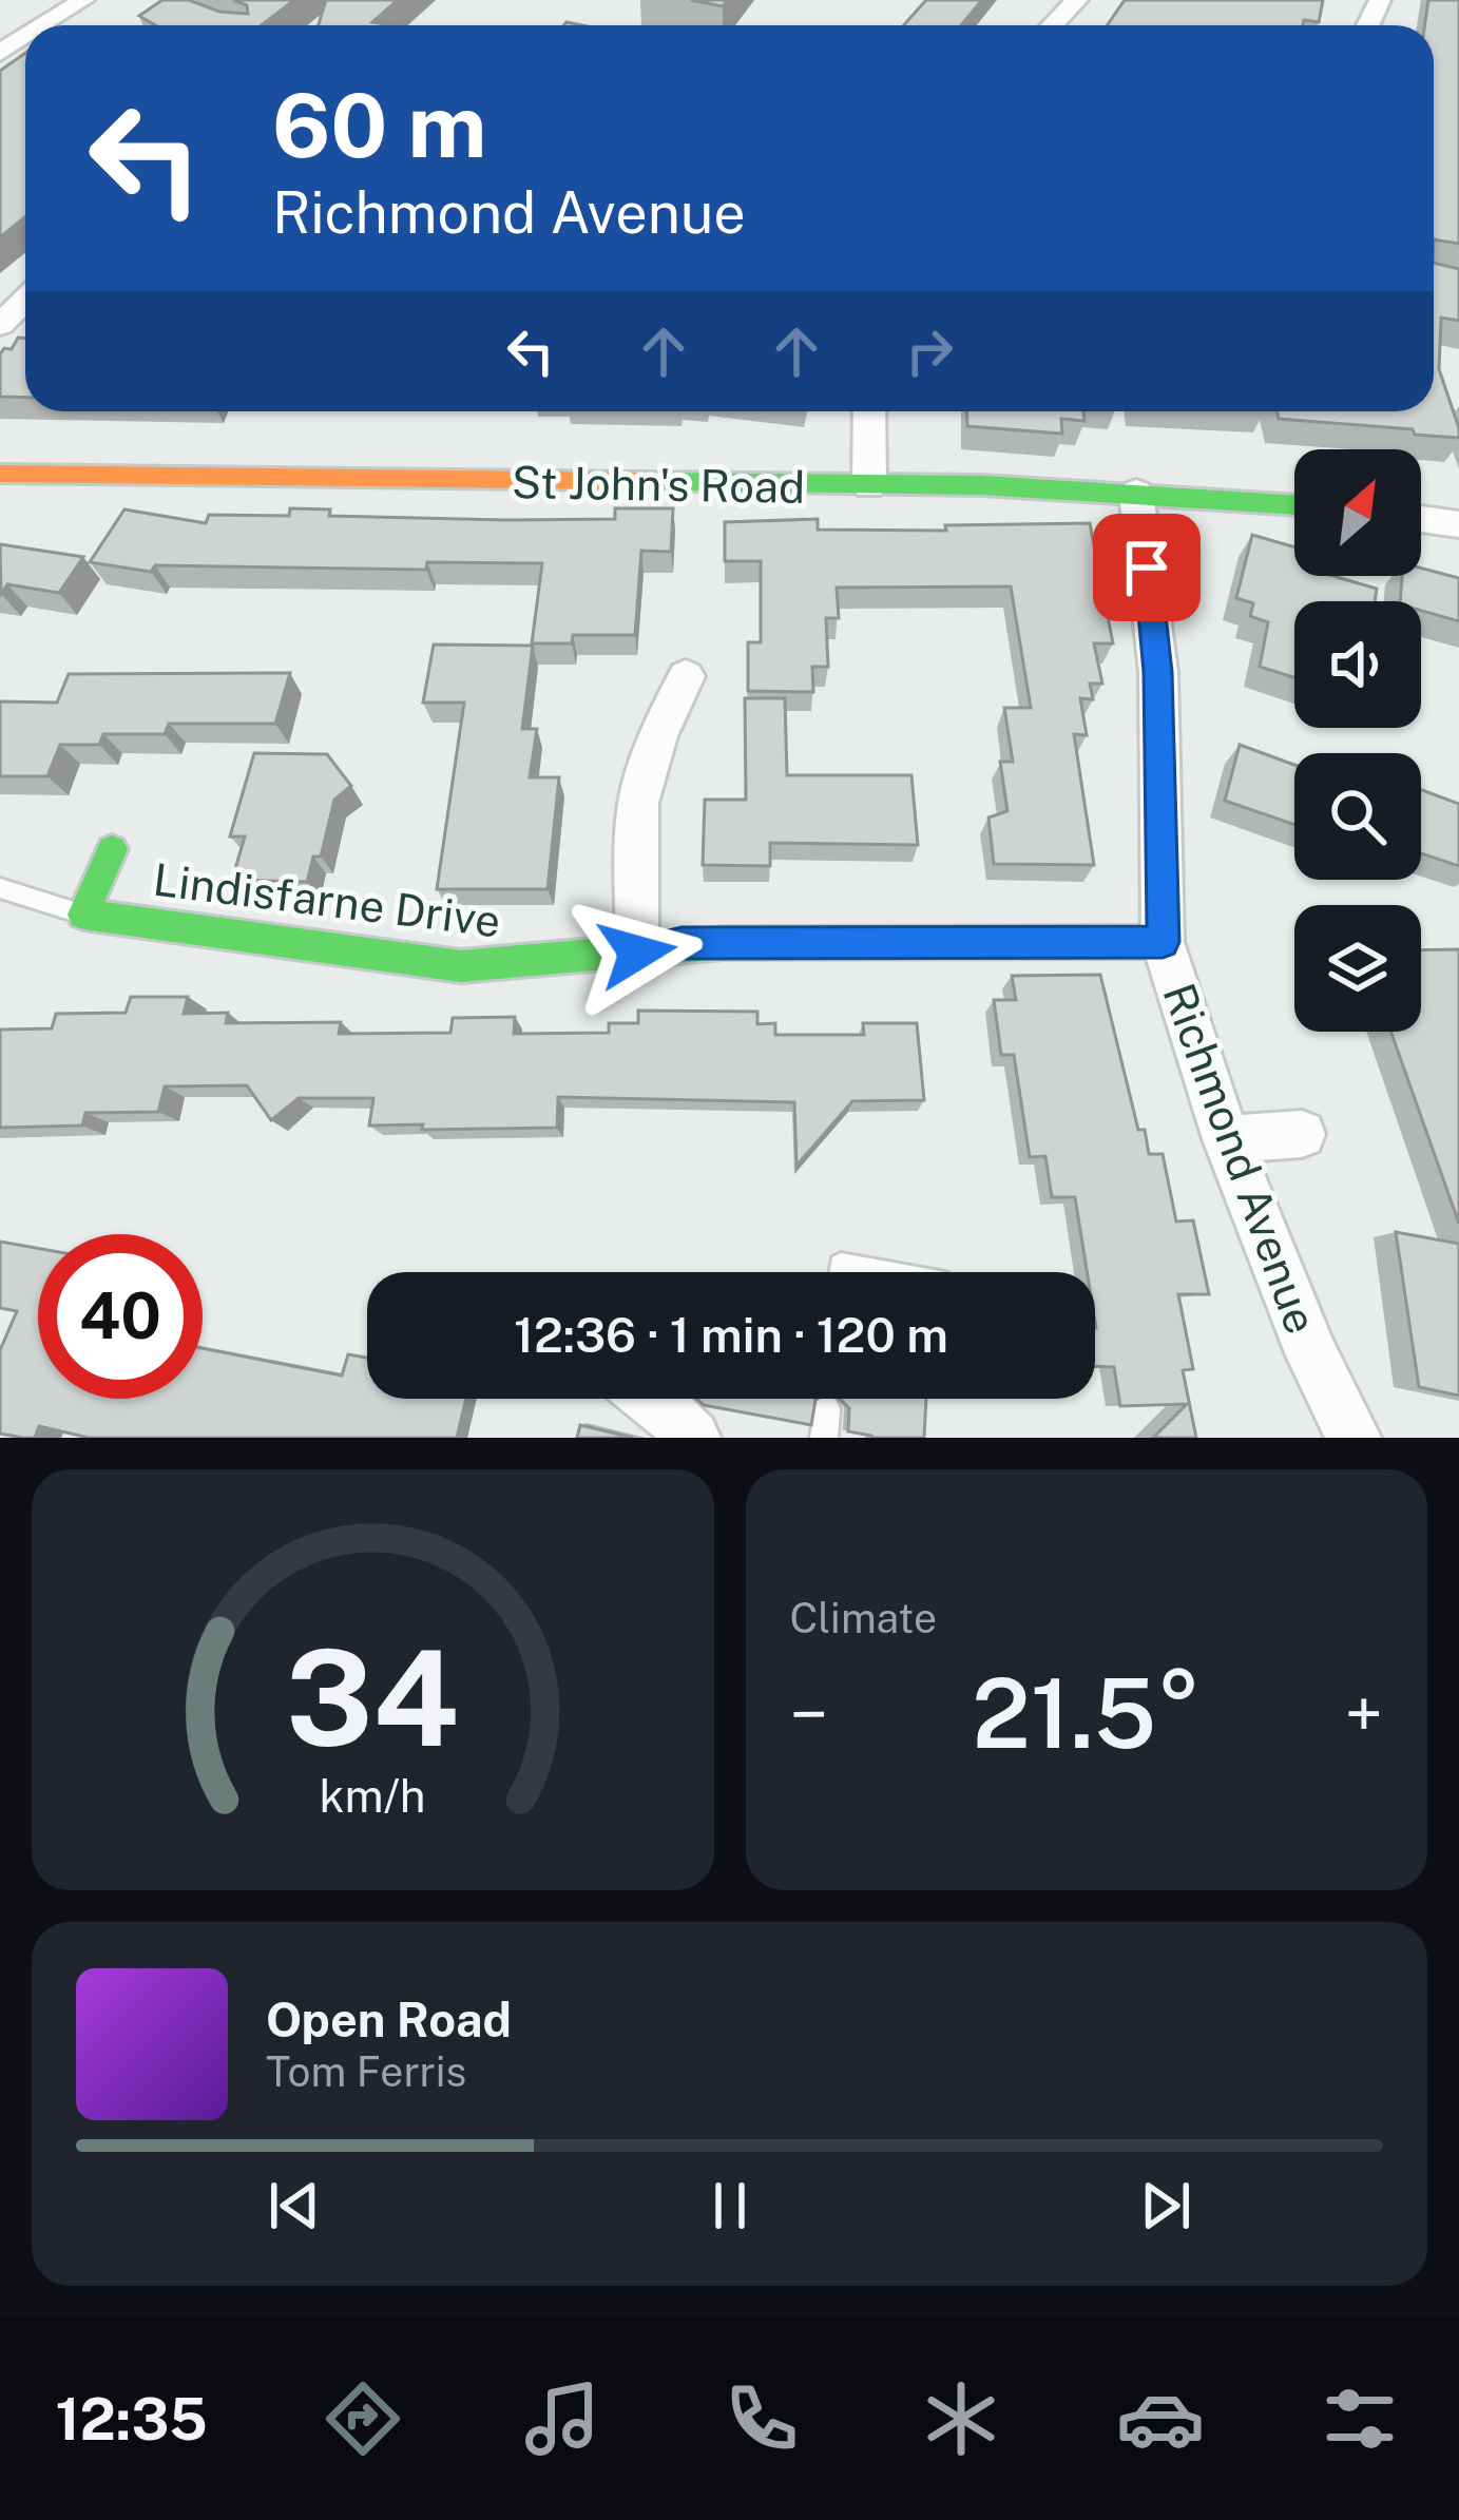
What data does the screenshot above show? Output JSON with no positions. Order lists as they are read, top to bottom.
{
  "streets": {
    "street": ["St John's Road", "Lindisfarne Drive", "Richmond Avenue"]
  },
  "crossings": [
    ["St John's Road", "Richmond Avenue"],
    ["Lindisfarne Drive", "Richmond Avenue"]
  ],
  "north": "top right",
  "page": {
    "turn": ["60 m", "Richmond Avenue"],
    "limit": "40",
    "trip": "12:36 · 1 min · 120 m",
    "tile": "Climate",
    "heat": ["−", "21.5°", "+"],
    "song": ["Open Road", "Tom Ferris"],
    "tabs": "12:35",
    "gauge": ["34", "km/h"]
  }
}
